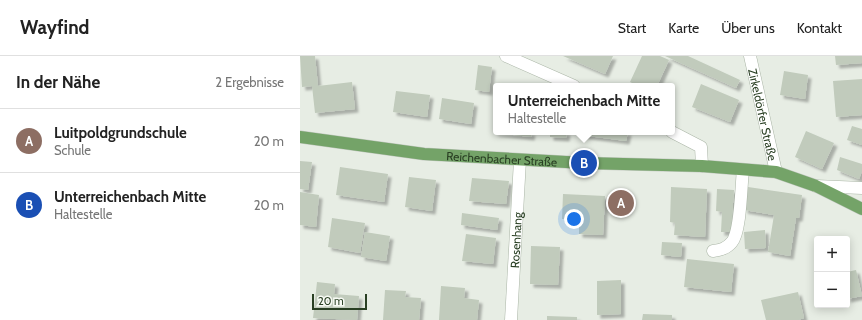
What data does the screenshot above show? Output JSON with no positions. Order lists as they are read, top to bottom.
{
  "streets": {
    "main road": ["Reichenbacher Straße"],
    "street": ["Zirkeldörfer Straße", "Rosenhang"]
  },
  "crossings": [
    ["Zirkeldörfer Straße", "Reichenbacher Straße"],
    ["Reichenbacher Straße", "Rosenhang"]
  ],
  "scale_bar": "20 m",
  "page": {
    "header": "Wayfind",
    "nav": [
      "Start",
      "Karte",
      "Über uns",
      "Kontakt"
    ],
    "heading": ["In der Nähe", "2 Ergebnisse"],
    "popup": ["Unterreichenbach Mitte", "Haltestelle"],
    "list": [
      {
        "mark": "A",
        "name": "Luitpoldgrundschule",
        "note": "Schule",
        "value": "20 m"
      },
      {
        "mark": "B",
        "name": "Unterreichenbach Mitte",
        "note": "Haltestelle",
        "value": "20 m"
      }
    ],
    "pins": ["B", "A"],
    "map_buttons": ["+", "−"],
    "scale": "20 m"
  }
}
